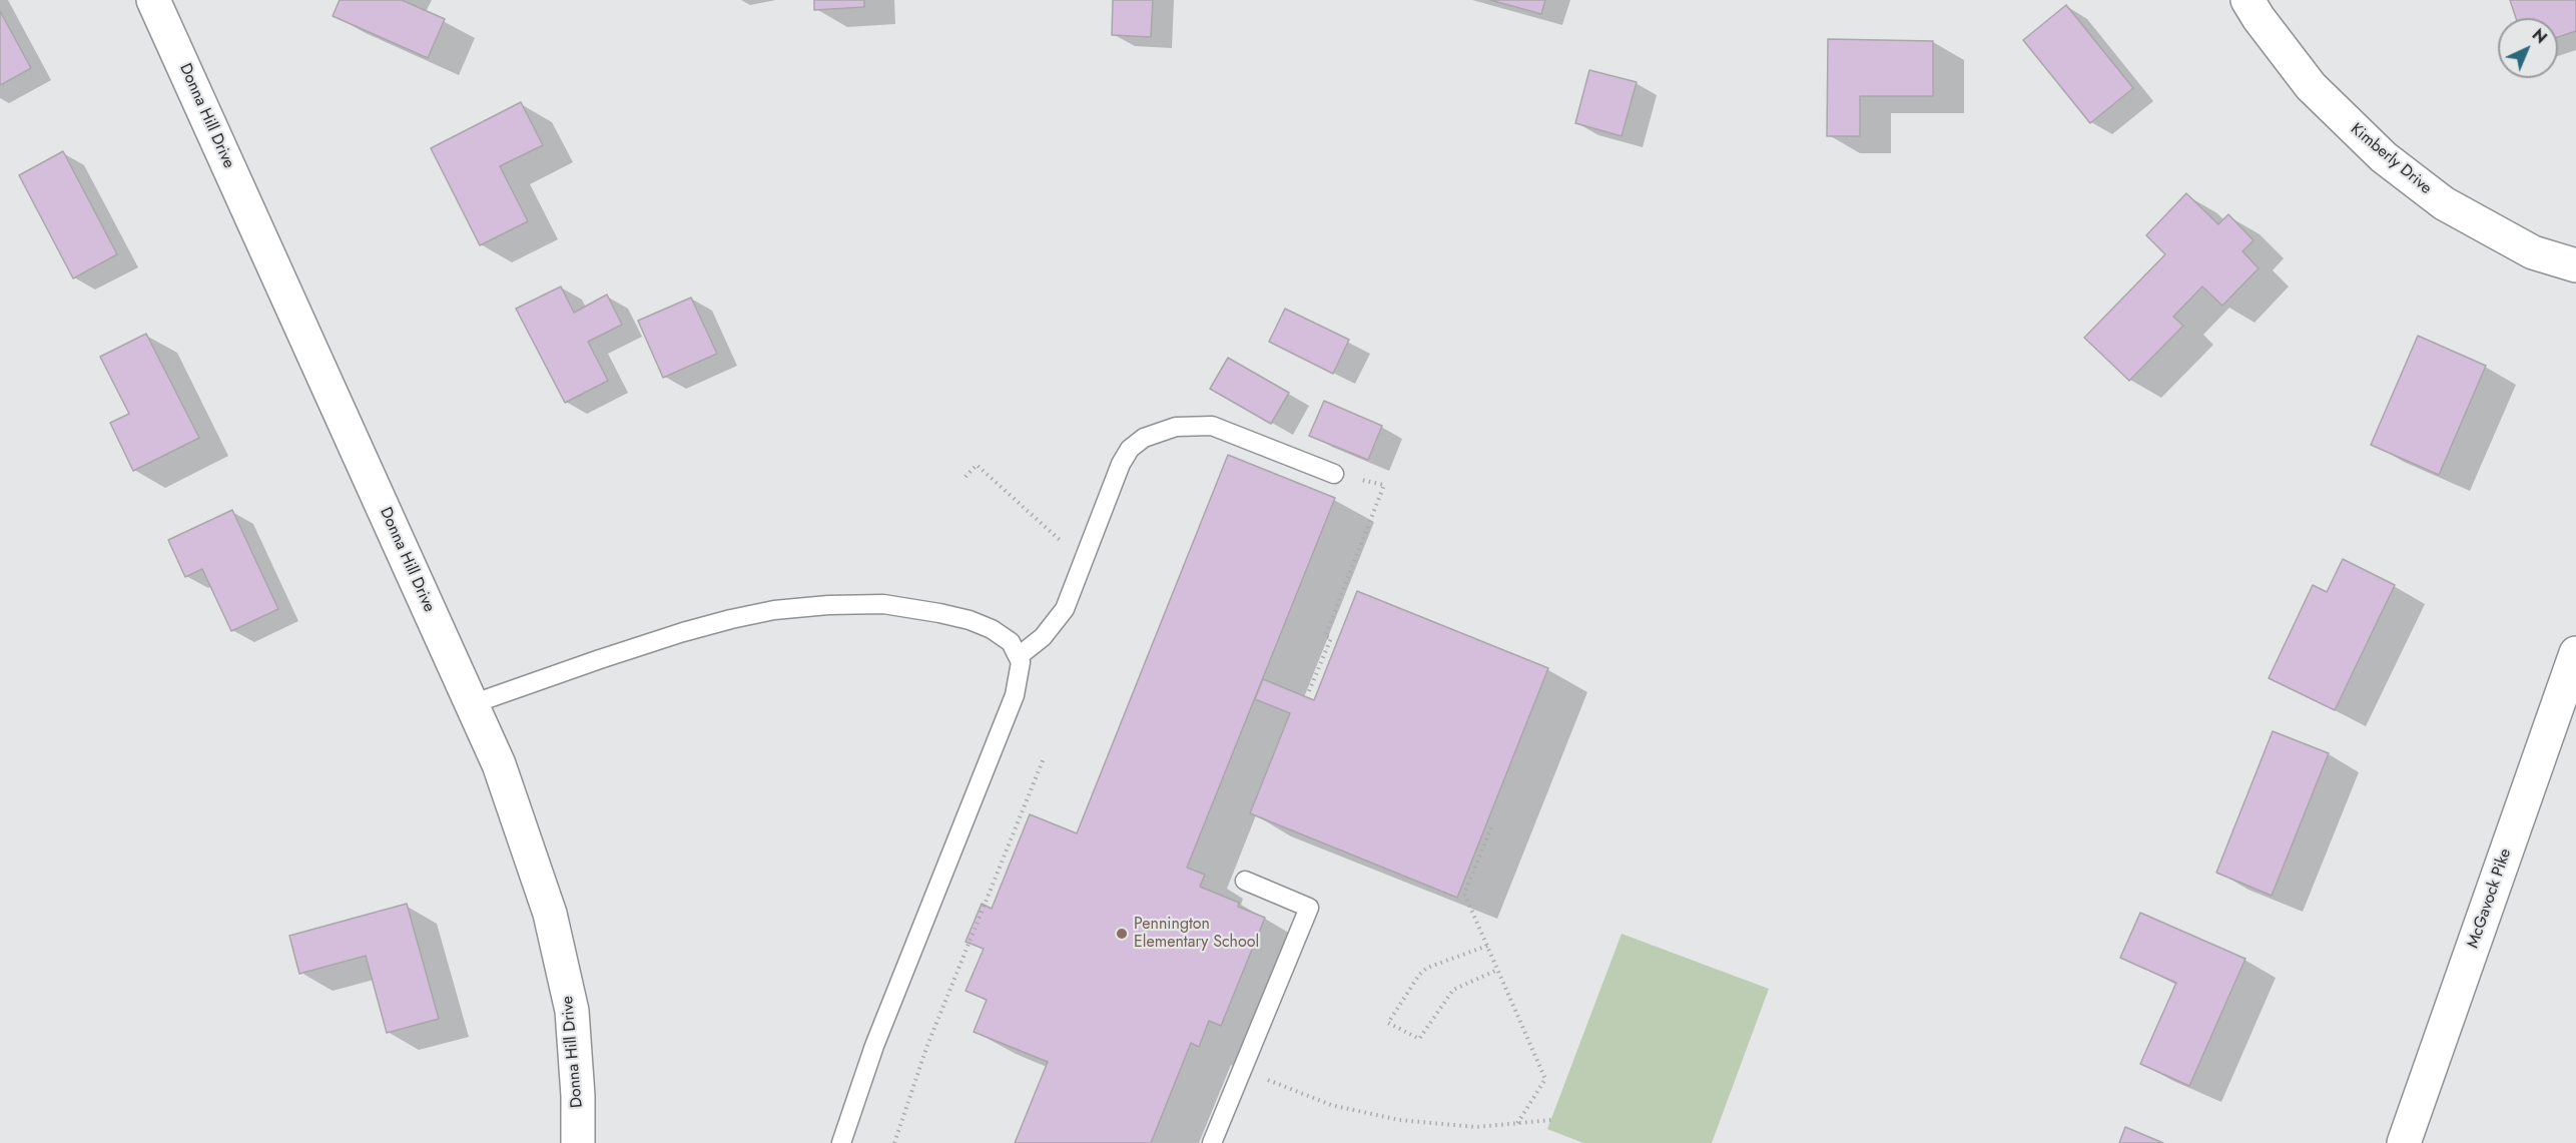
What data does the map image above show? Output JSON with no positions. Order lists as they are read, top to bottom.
{
  "streets": {
    "street": ["Donna Hill Drive", "Kimberly Drive", "McGavock Pike"]
  },
  "places": ["Pennington Elementary School"],
  "north": "top right"
}
